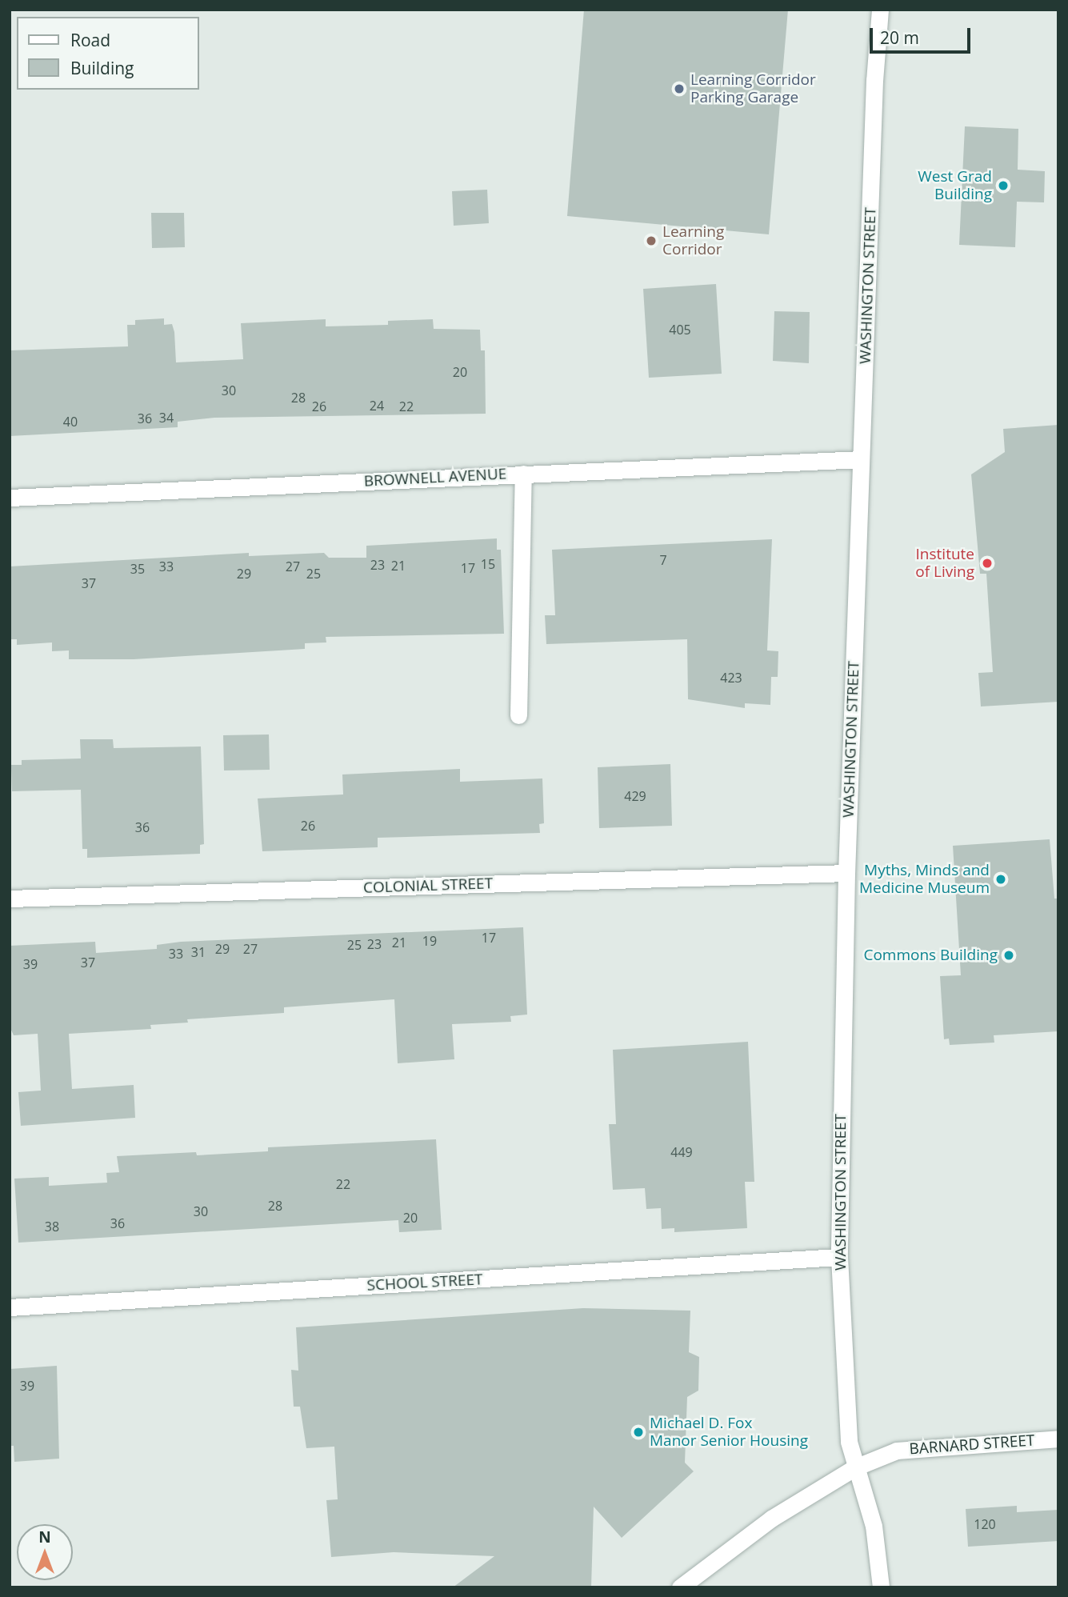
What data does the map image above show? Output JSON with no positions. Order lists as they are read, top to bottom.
{
  "streets": {
    "street": [
      "WASHINGTON STREET",
      "BROWNELL AVENUE",
      "COLONIAL STREET",
      "SCHOOL STREET",
      "BARNARD STREET"
    ]
  },
  "crossings": [
    ["WASHINGTON STREET", "BROWNELL AVENUE"],
    ["WASHINGTON STREET", "COLONIAL STREET"],
    ["WASHINGTON STREET", "SCHOOL STREET"],
    ["WASHINGTON STREET", "BARNARD STREET"]
  ],
  "places": [
    "Learning Corridor Parking Garage",
    "West Grad Building",
    "Learning Corridor",
    "Institute of Living",
    "Myths, Minds and Medicine Museum",
    "Commons Building",
    "Michael D. Fox Manor Senior Housing"
  ],
  "house_numbers": [
    "405",
    "20",
    "30",
    "28",
    "24",
    "26",
    "22",
    "34",
    "36",
    "40",
    "7",
    "15",
    "23",
    "21",
    "33",
    "27",
    "17",
    "35",
    "29",
    "25",
    "37",
    "423",
    "429",
    "26",
    "36",
    "17",
    "19",
    "21",
    "23",
    "25",
    "29",
    "27",
    "31",
    "33",
    "37",
    "39",
    "449",
    "22",
    "28",
    "30",
    "20",
    "36",
    "38",
    "39",
    "120"
  ],
  "legend": ["Road", "Building"],
  "scale_bar": "20 m",
  "north": "top"
}
